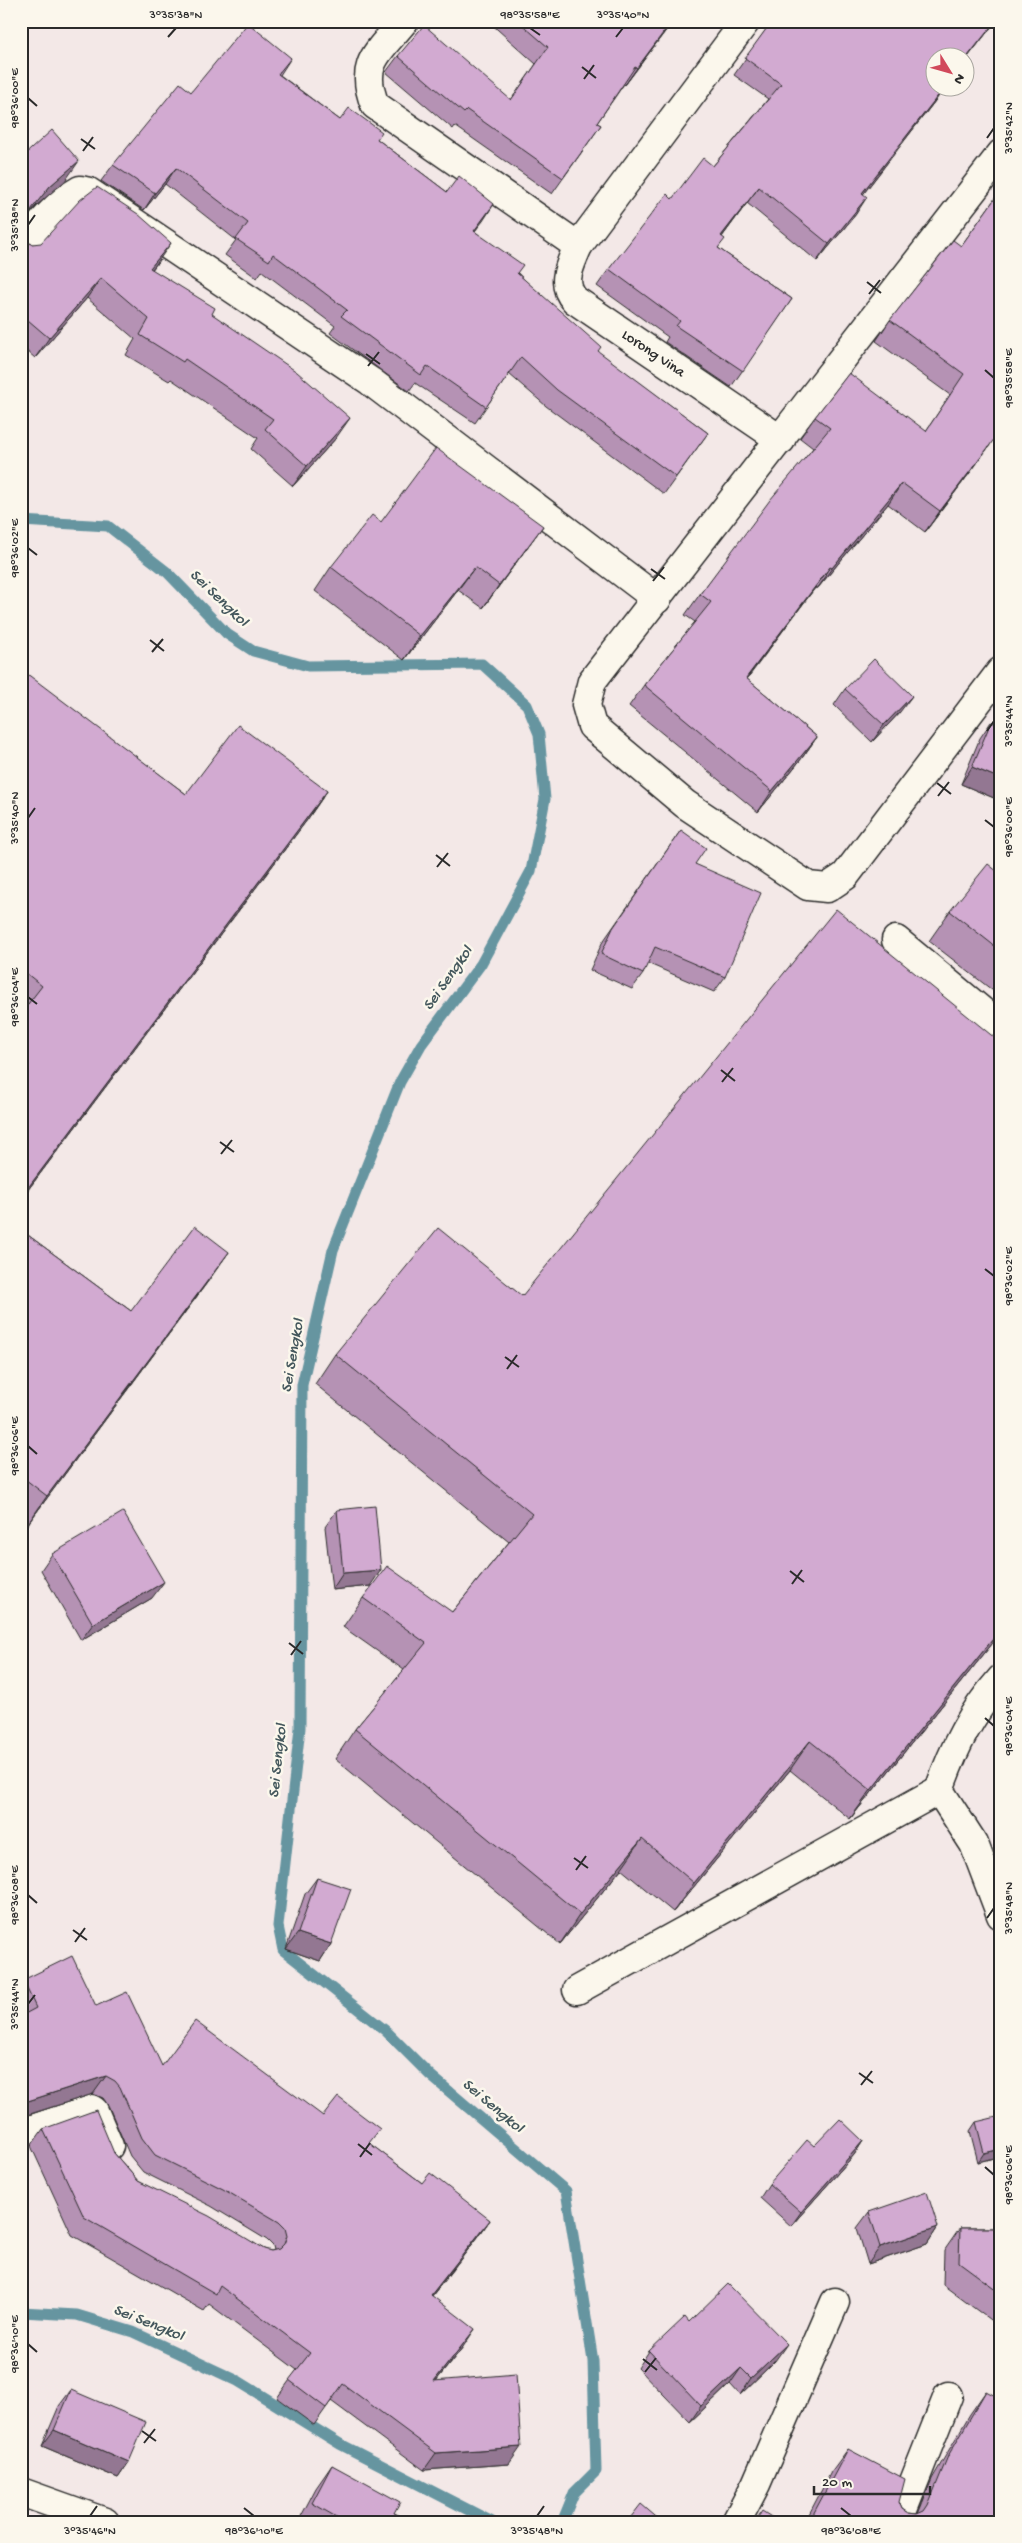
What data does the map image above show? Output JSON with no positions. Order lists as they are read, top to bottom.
{
  "streets": {
    "street": ["Lorong Vina"]
  },
  "water": ["Sei Sengkol"],
  "scale_bar": "20 m",
  "north": "bottom right",
  "coordinates": [
    "3°35'38\"N",
    "98°35'58\"E",
    "3°35'40\"N",
    "98°36'00\"E",
    "3°35'42\"N",
    "98°36'02\"E",
    "3°35'44\"N",
    "98°36'04\"E",
    "98°36'06\"E",
    "98°36'08\"E",
    "3°35'48\"N",
    "98°36'10\"E",
    "3°35'46\"N"
  ]
}
